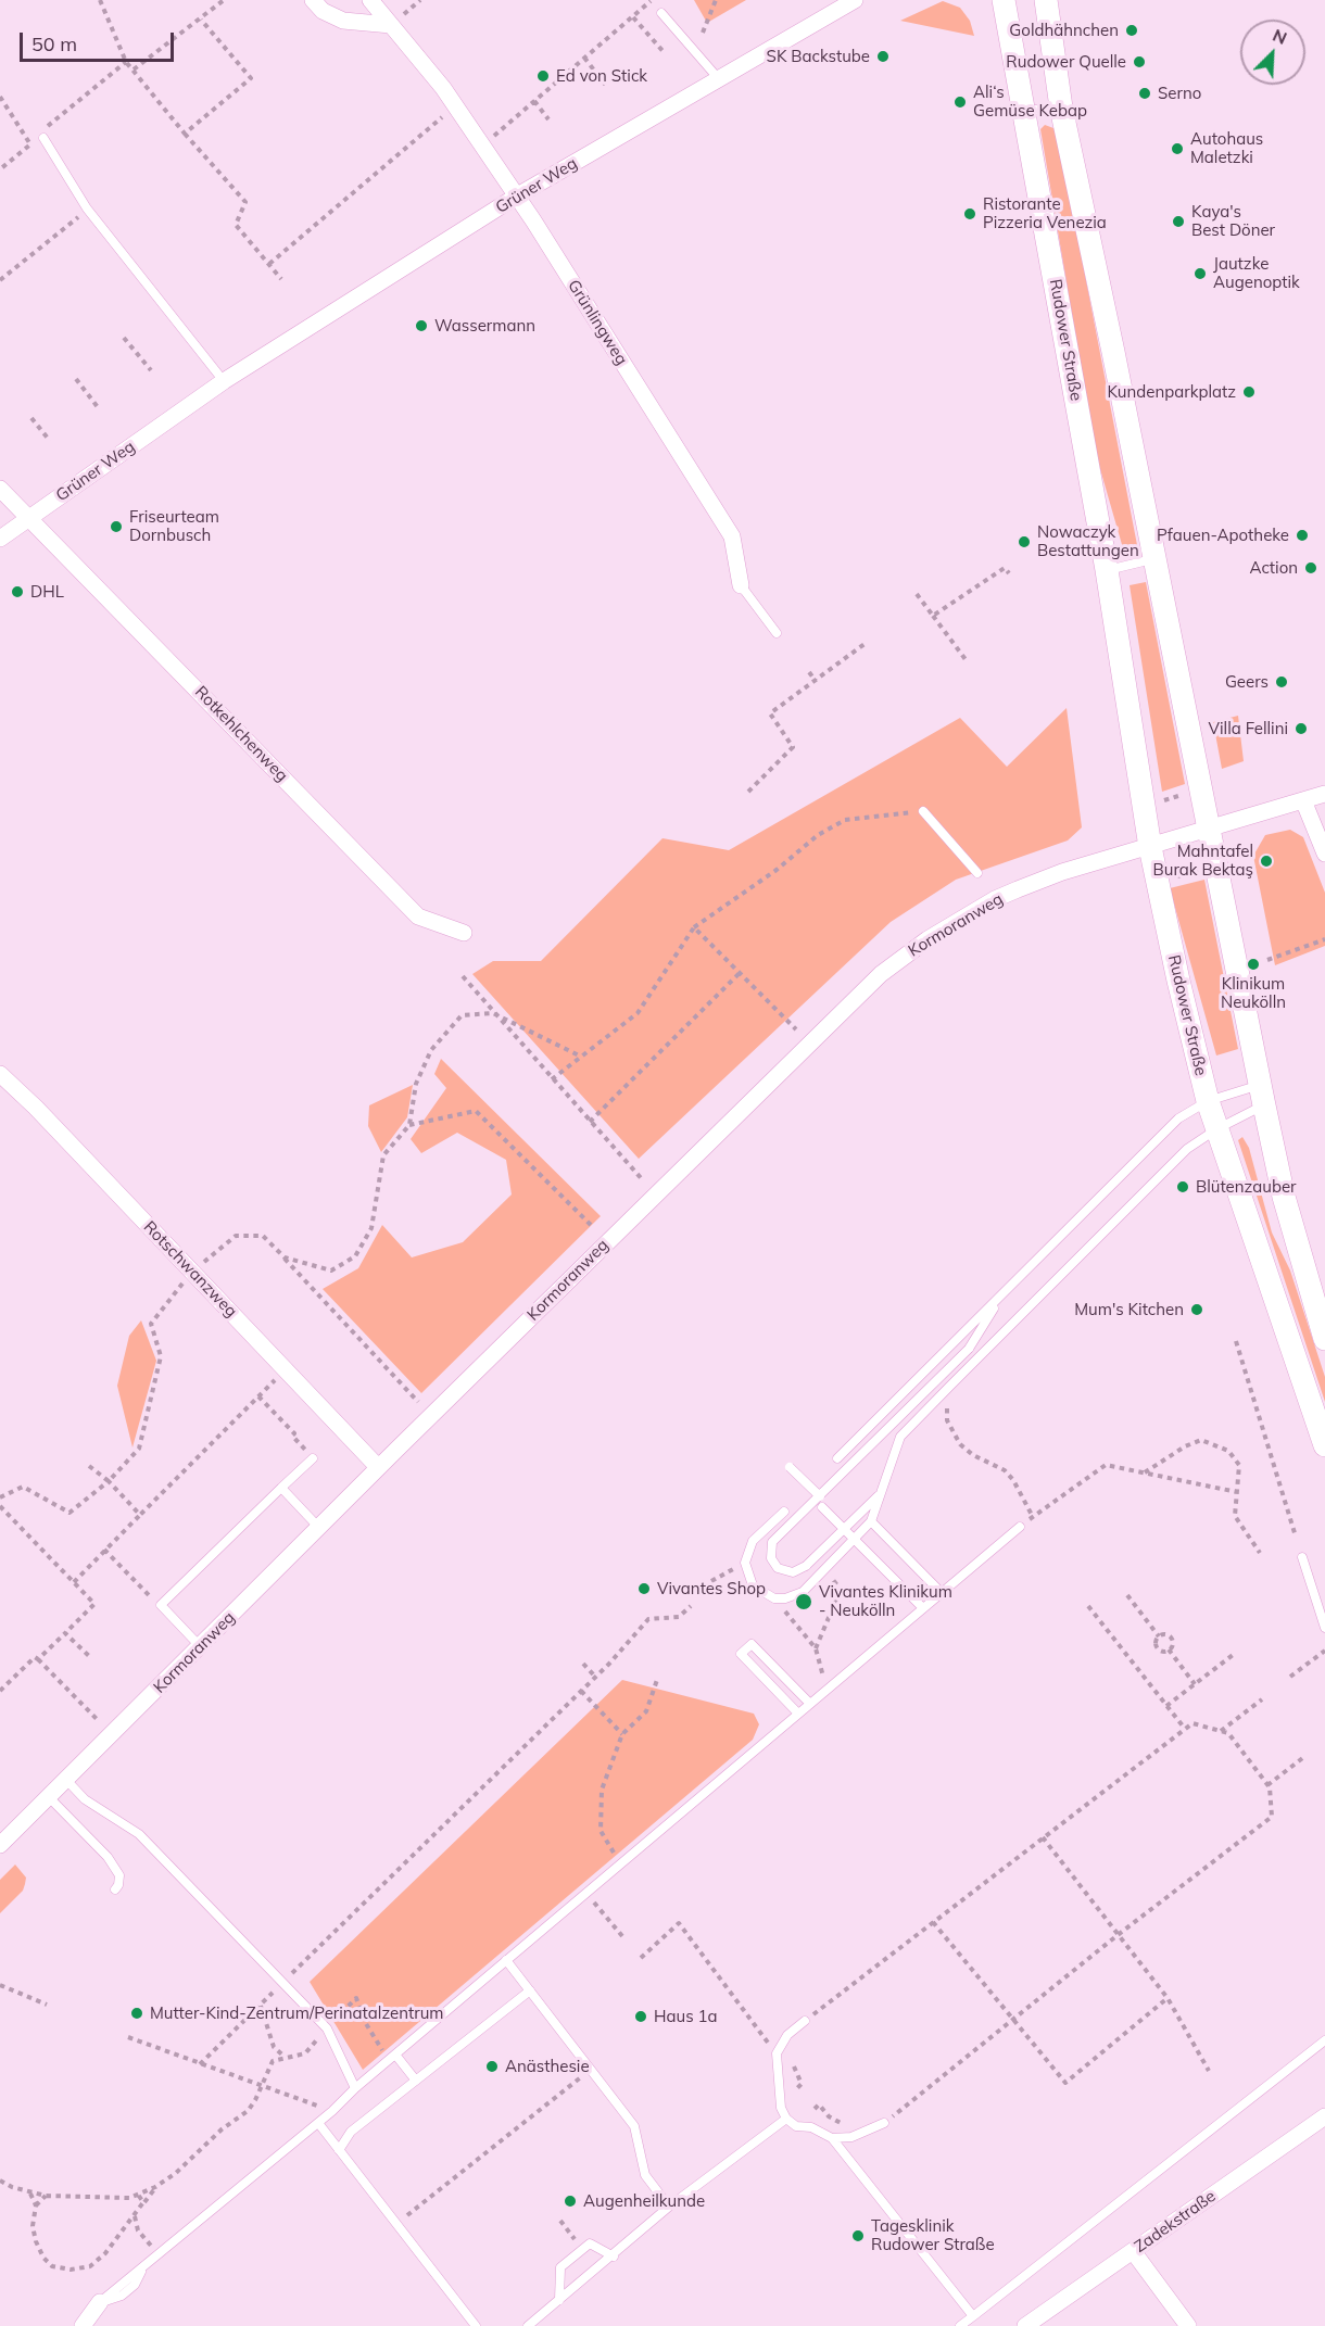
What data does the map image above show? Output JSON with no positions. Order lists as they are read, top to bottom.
{
  "streets": {
    "main road": ["Rudower Straße"],
    "street": [
      "Grüner Weg",
      "Grünlingweg",
      "Rotkehlchenweg",
      "Kormoranweg",
      "Rotschwanzweg",
      "Zadekstraße"
    ]
  },
  "crossings": [
    ["Grüner Weg", "Grünlingweg"],
    ["Grüner Weg", "Rotkehlchenweg"],
    ["Rudower Straße", "Kormoranweg"],
    ["Kormoranweg", "Rotschwanzweg"]
  ],
  "places": [
    "Goldhähnchen",
    "SK Backstube",
    "Rudower Quelle",
    "Ed von Stick",
    "Serno",
    "Ali‘s Gemüse Kebap",
    "Autohaus Maletzki",
    "Ristorante Pizzeria Venezia",
    "Kaya's Best Döner",
    "Jautzke Augenoptik",
    "Wassermann",
    "Kundenparkplatz",
    "Friseurteam Dornbusch",
    "Pfauen-Apotheke",
    "Nowaczyk Bestattungen",
    "Action",
    "DHL",
    "Geers",
    "Villa Fellini",
    "Mahntafel Burak Bektaş",
    "Klinikum Neukölln",
    "Blütenzauber",
    "Mum's Kitchen",
    "Vivantes Shop",
    "Vivantes Klinikum - Neukölln",
    "Mutter-Kind-Zentrum/Perinatalzentrum",
    "Haus 1a",
    "Anästhesie",
    "Augenheilkunde",
    "Tagesklinik Rudower Straße"
  ],
  "scale_bar": "50 m",
  "north": "top right"
}
